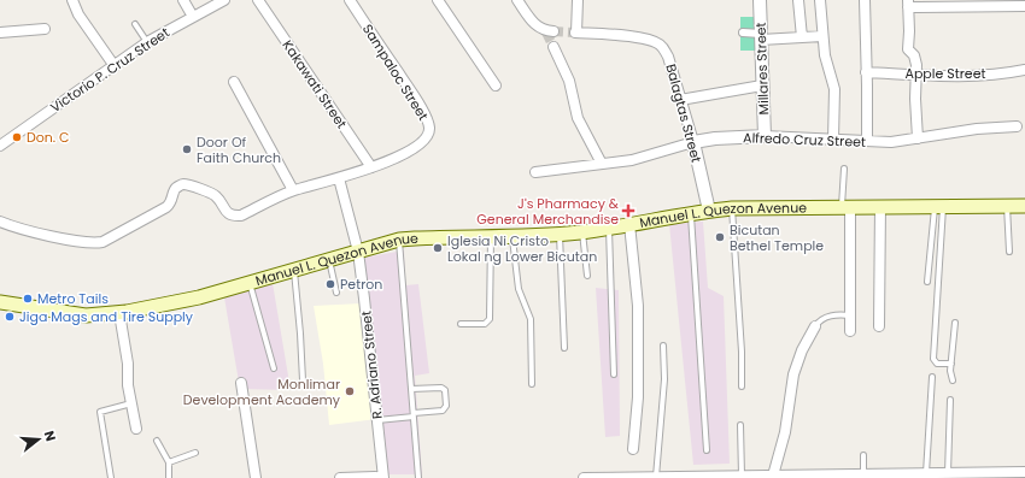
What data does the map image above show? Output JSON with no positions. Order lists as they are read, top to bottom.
{
  "streets": {
    "main road": ["Manuel L. Quezon Avenue"],
    "street": [
      "Millares Street",
      "Victorio P. Cruz Street",
      "Sampaloc Street",
      "Apple Street",
      "Kakawati Street",
      "Balagtas Street",
      "Alfredo Cruz Street",
      "R. Adriano Street"
    ]
  },
  "crossings": [
    ["Millares Street", "Alfredo Cruz Street"],
    ["Sampaloc Street", "Kakawati Street"],
    ["Sampaloc Street", "R. Adriano Street"],
    ["Balagtas Street", "Alfredo Cruz Street"],
    ["Balagtas Street", "Manuel L. Quezon Avenue"],
    ["Manuel L. Quezon Avenue", "R. Adriano Street"]
  ],
  "places": {
    "other": [
      "Don. C",
      "Door Of Faith Church",
      "Bicutan Bethel Temple",
      "Iglesia Ni Cristo Lokal ng Lower Bicutan",
      "Petron",
      "Metro Tails",
      "Jiga Mags and Tire Supply",
      "Monlimar Development Academy"
    ],
    "health": ["J's Pharmacy & General Merchandise"]
  },
  "north": "right"
}
